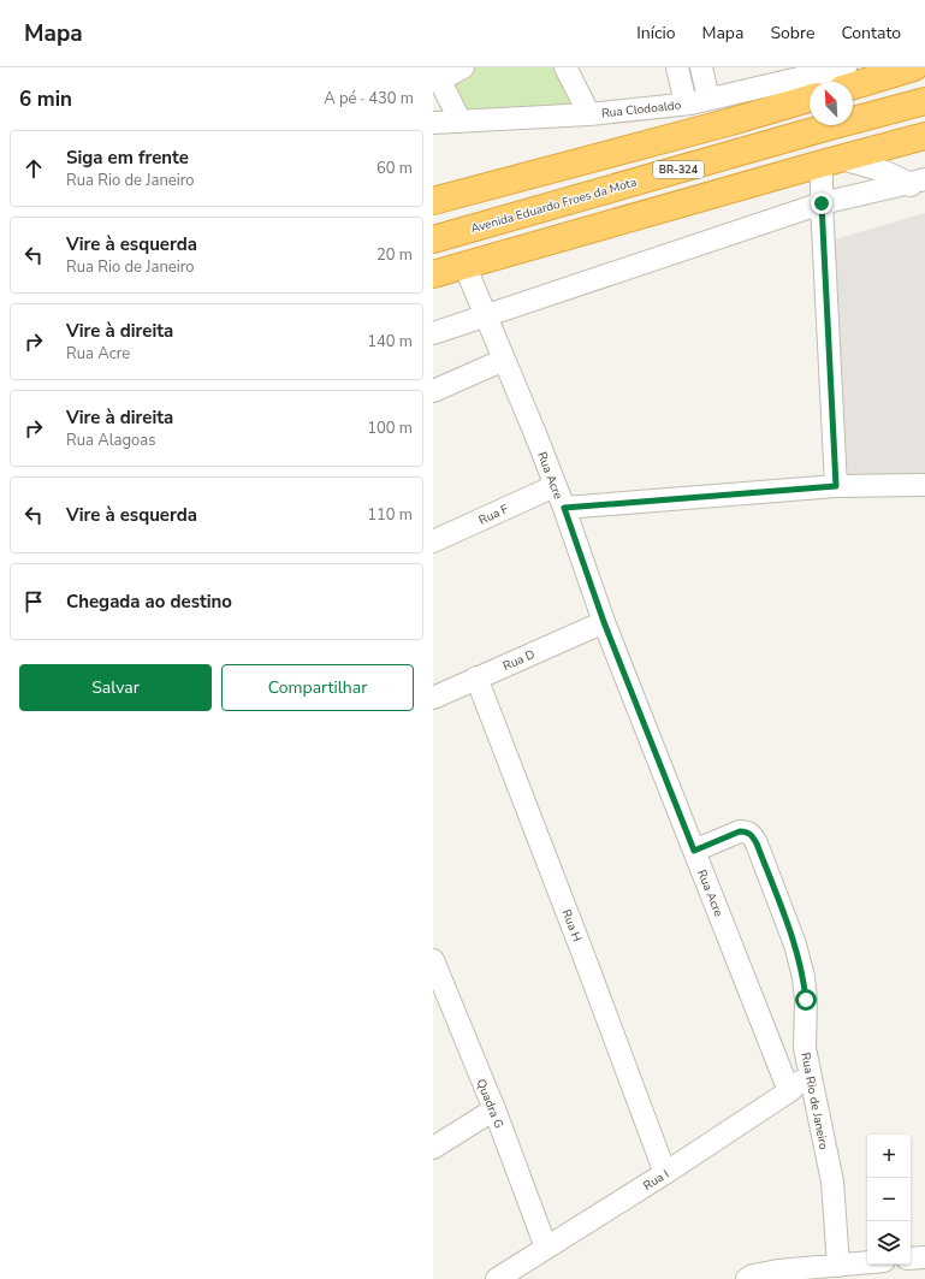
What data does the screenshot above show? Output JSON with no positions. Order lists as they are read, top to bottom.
{
  "streets": {
    "highway": ["BR-324", "Avenida Eduardo Froes da Mota"],
    "street": [
      "Rua Clodoaldo",
      "Rua Acre",
      "Rua F",
      "Rua D",
      "Rua H",
      "Rua Rio de Janeiro",
      "Quadra G",
      "Rua I"
    ]
  },
  "crossings": [
    ["Rua Acre", "Rua F"],
    ["Rua Acre", "Rua D"],
    ["Rua Acre", "Rua Rio de Janeiro"],
    ["Rua Acre", "Rua I"],
    ["Rua D", "Rua H"],
    ["Rua H", "Rua I"],
    ["Rua Rio de Janeiro", "Rua I"],
    ["Quadra G", "Rua I"]
  ],
  "north": "top left",
  "page": {
    "header": "Mapa",
    "nav": [
      "Início",
      "Mapa",
      "Sobre",
      "Contato"
    ],
    "heading": ["6 min", "A pé · 430 m"],
    "list": [
      ["Siga em frente", "Rua Rio de Janeiro", "60 m"],
      ["Vire à esquerda", "Rua Rio de Janeiro", "20 m"],
      ["Vire à direita", "Rua Acre", "140 m"],
      ["Vire à direita", "Rua Alagoas", "100 m"],
      ["Vire à esquerda", "110 m"],
      "Chegada ao destino"
    ],
    "buttons": ["Salvar", "Compartilhar"],
    "map_buttons": ["+", "−"]
  }
}
